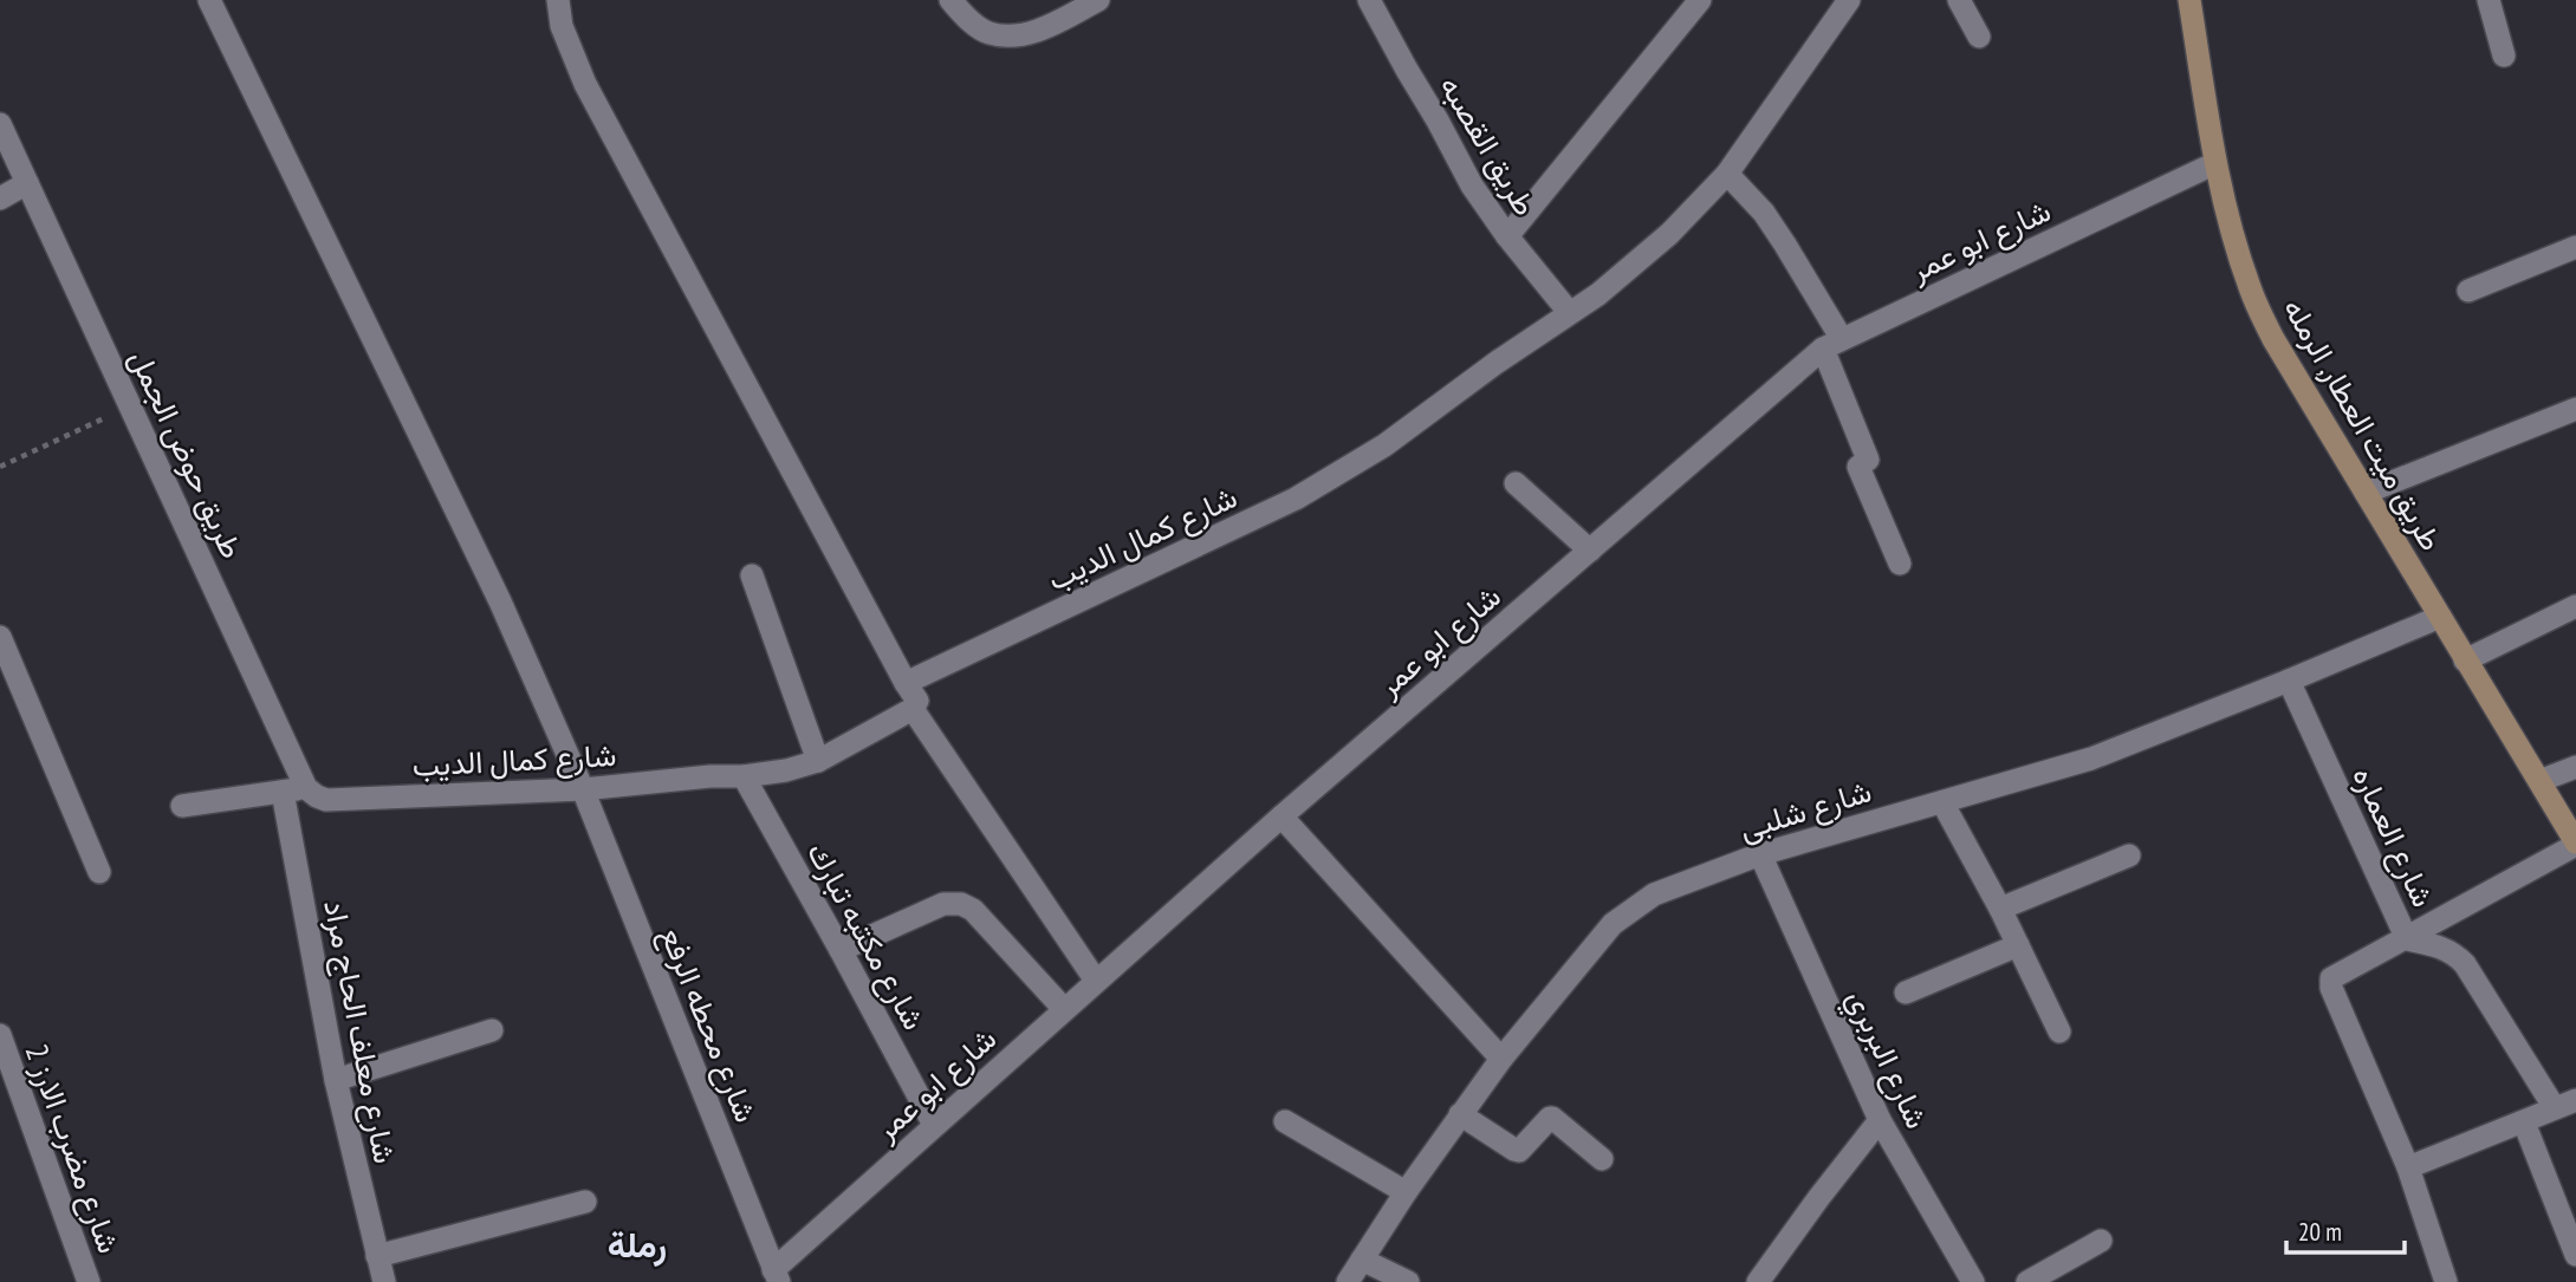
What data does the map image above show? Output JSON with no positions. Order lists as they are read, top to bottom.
{
  "streets": {
    "main road": ["طريق ميت العطار, الرمله"],
    "street": [
      "طريق القصبه",
      "شارع ابو عمر",
      "طريق حوض الجمل",
      "شارع كمال الديب",
      "شارع شلبى",
      "شارع العماره",
      "شارع مكتبه تبارك",
      "شارع محطه الرفع",
      "شارع معلف الحاج مراد",
      "شارع البربري",
      "شارع مضرب الارز 2"
    ]
  },
  "crossings": [
    ["طريق القصبه", "شارع كمال الديب"],
    ["شارع ابو عمر", "طريق ميت العطار, الرمله"],
    ["شارع ابو عمر", "شارع مكتبه تبارك"],
    ["شارع ابو عمر", "شارع محطه الرفع"],
    ["طريق ميت العطار, الرمله", "شارع شلبى"],
    ["طريق حوض الجمل", "شارع كمال الديب"],
    ["طريق حوض الجمل", "شارع معلف الحاج مراد"],
    ["شارع كمال الديب", "شارع مكتبه تبارك"],
    ["شارع كمال الديب", "شارع محطه الرفع"],
    ["شارع كمال الديب", "شارع معلف الحاج مراد"],
    ["شارع شلبى", "شارع العماره"],
    ["شارع شلبى", "شارع البربري"]
  ],
  "districts": ["رملة"],
  "scale_bar": "20 m"
}
